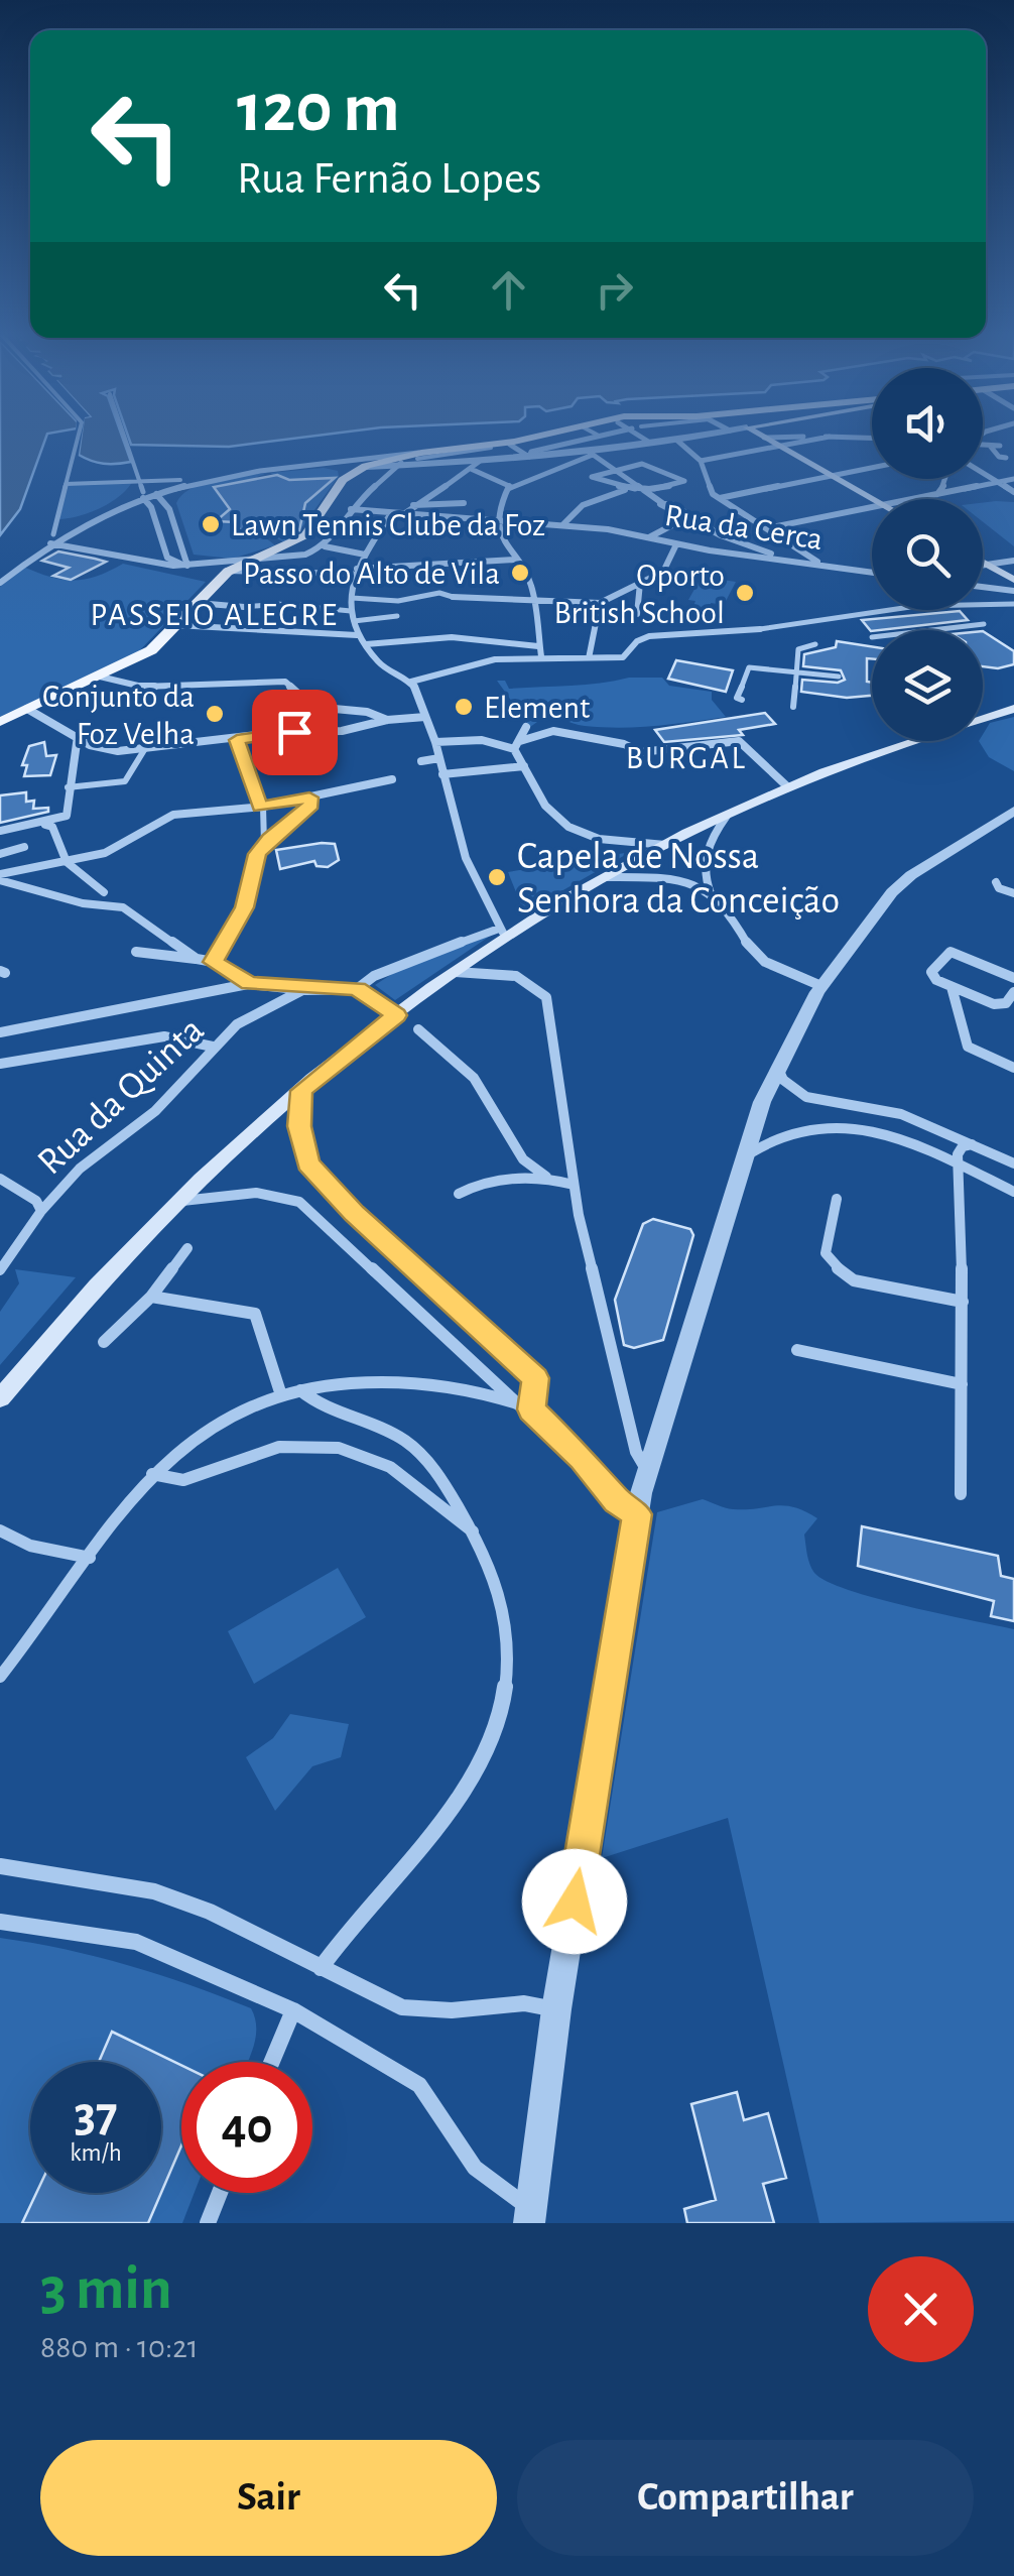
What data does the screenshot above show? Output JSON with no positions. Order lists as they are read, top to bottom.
{
  "streets": {
    "street": ["Rua da Cerca", "Rua da Quinta"]
  },
  "districts": ["PASSEIO ALEGRE", "BURGAL"],
  "places": [
    "Lawn Tennis Clube da Foz",
    "Passo do Alto de Vila",
    "Oporto British School",
    "Element",
    "Conjunto da Foz Velha",
    "Capela de Nossa Senhora da Conceição"
  ],
  "page": {
    "turn": ["120 m", "Rua Fernão Lopes"],
    "speed": "37 km/h",
    "limit": "40",
    "heading": ["3 min", "880 m · 10:21"],
    "buttons": ["Sair", "Compartilhar"]
  }
}
